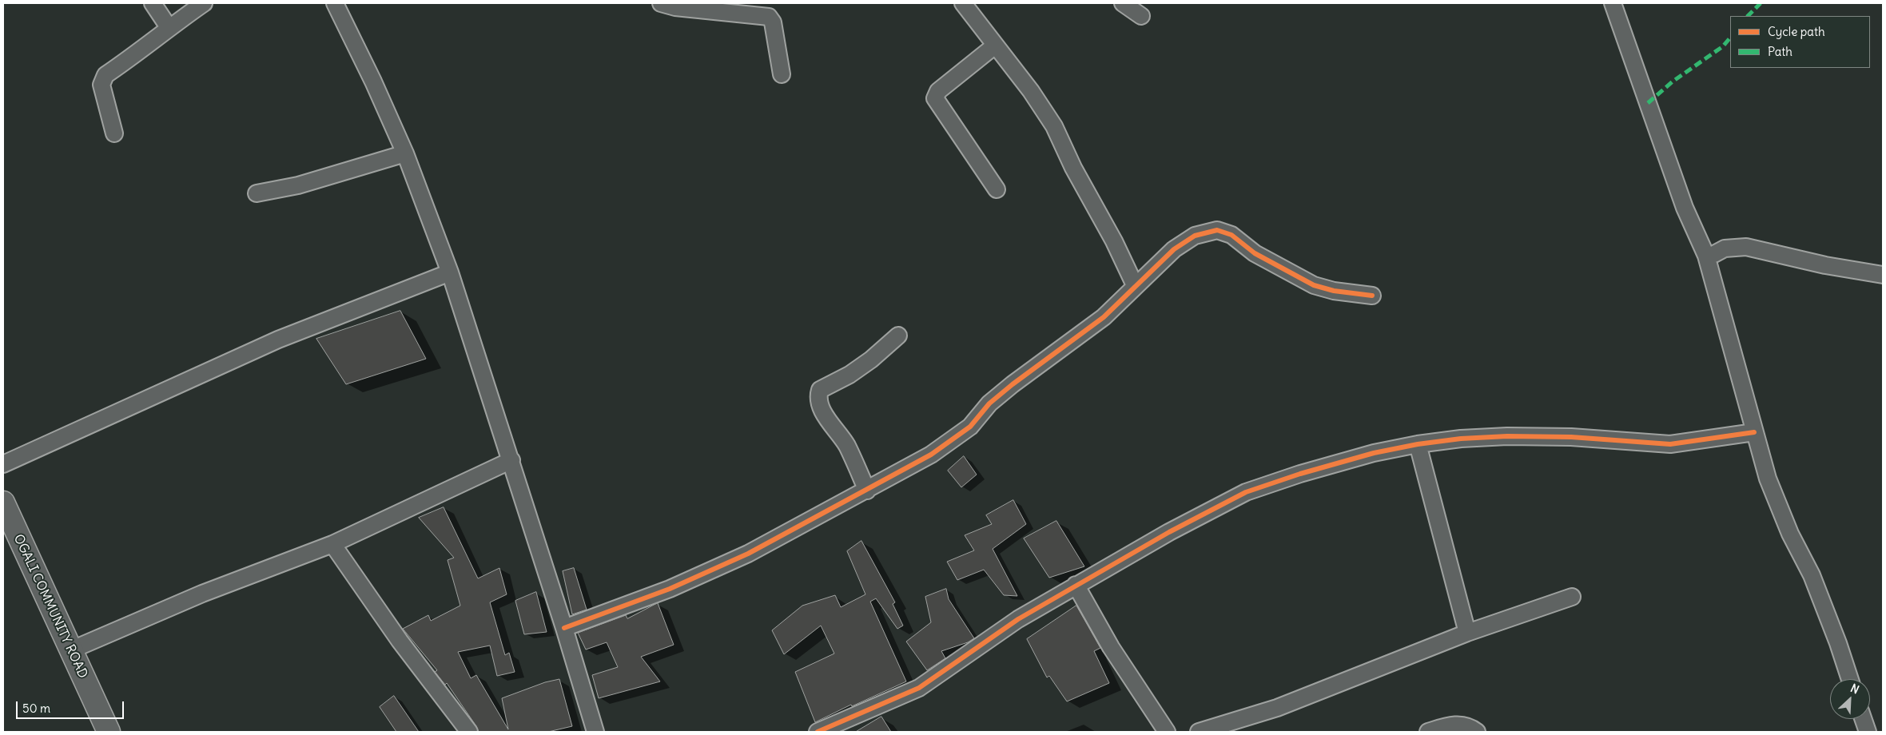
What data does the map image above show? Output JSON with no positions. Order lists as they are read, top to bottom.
{
  "streets": {
    "street": ["OGALI COMMUNITY ROAD"]
  },
  "legend": ["Cycle path", "Path"],
  "scale_bar": "50 m",
  "north": "top right"
}
